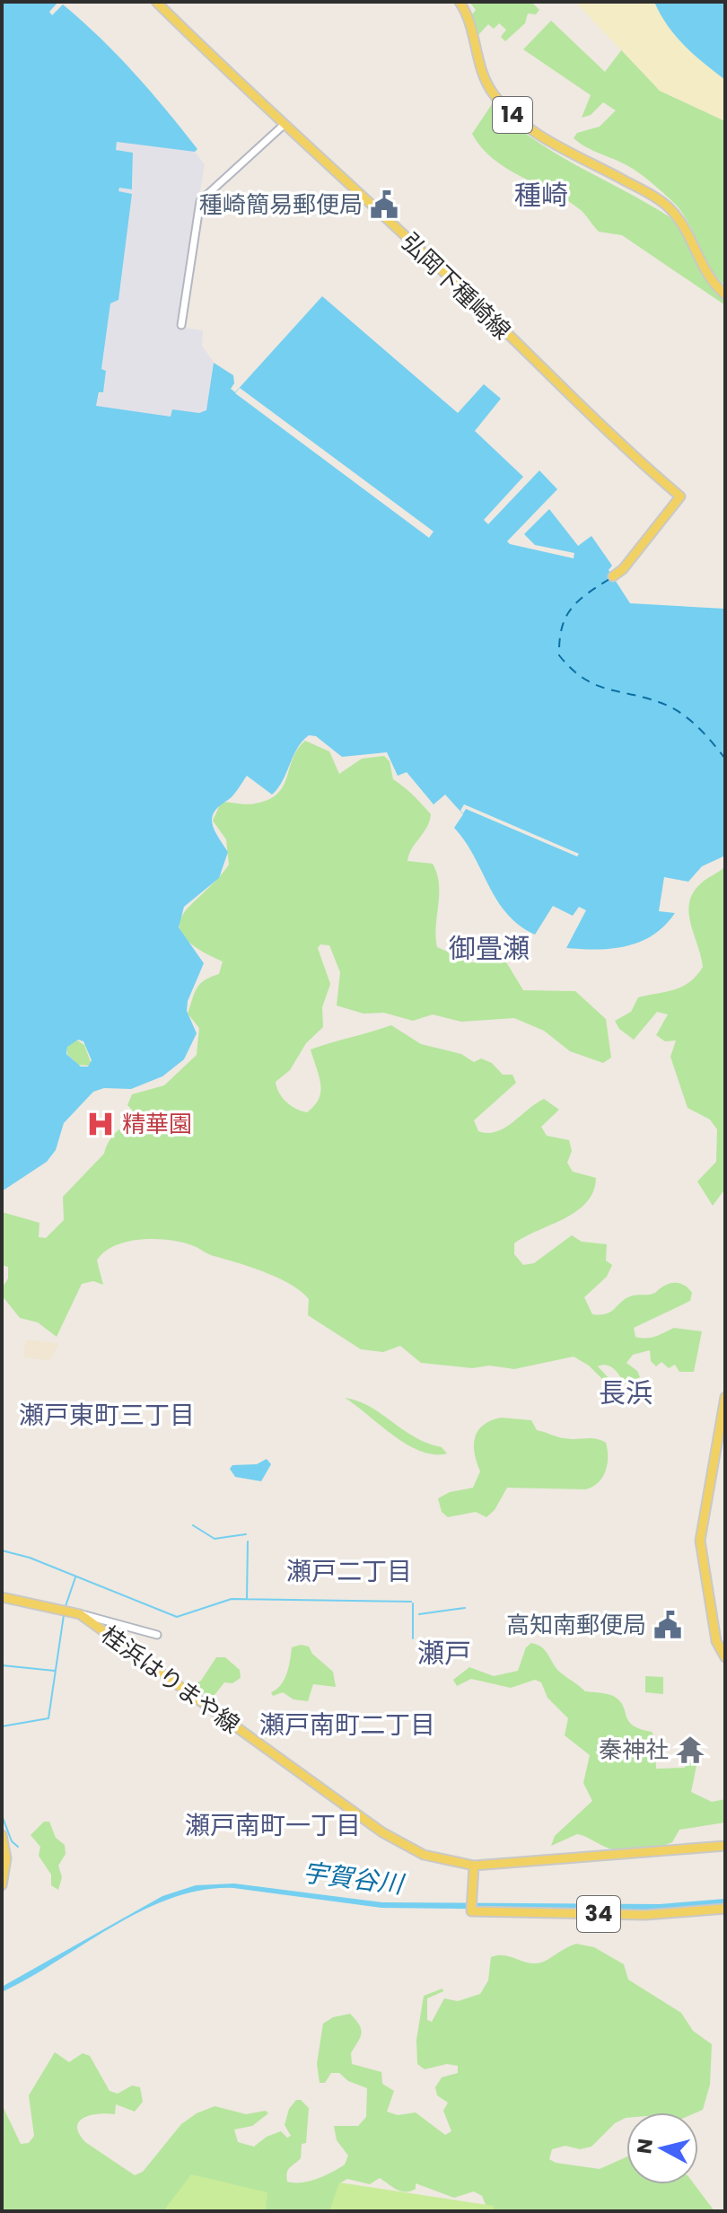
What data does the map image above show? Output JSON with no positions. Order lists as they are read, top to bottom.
{
  "streets": {
    "main road": [
      "14",
      "弘岡下種崎線",
      "桂浜はりまや線",
      "34"
    ]
  },
  "crossings": [
    ["桂浜はりまや線", "34"]
  ],
  "districts": [
    "種崎",
    "御畳瀬",
    "長浜",
    "瀬戸東町三丁目",
    "瀬戸二丁目",
    "瀬戸",
    "瀬戸南町二丁目",
    "瀬戸南町一丁目"
  ],
  "water": ["宇賀谷川"],
  "places": {
    "public building": ["種崎簡易郵便局", "高知南郵便局"],
    "hospital": ["精華園"],
    "temple": ["秦神社"]
  },
  "north": "left"
}
